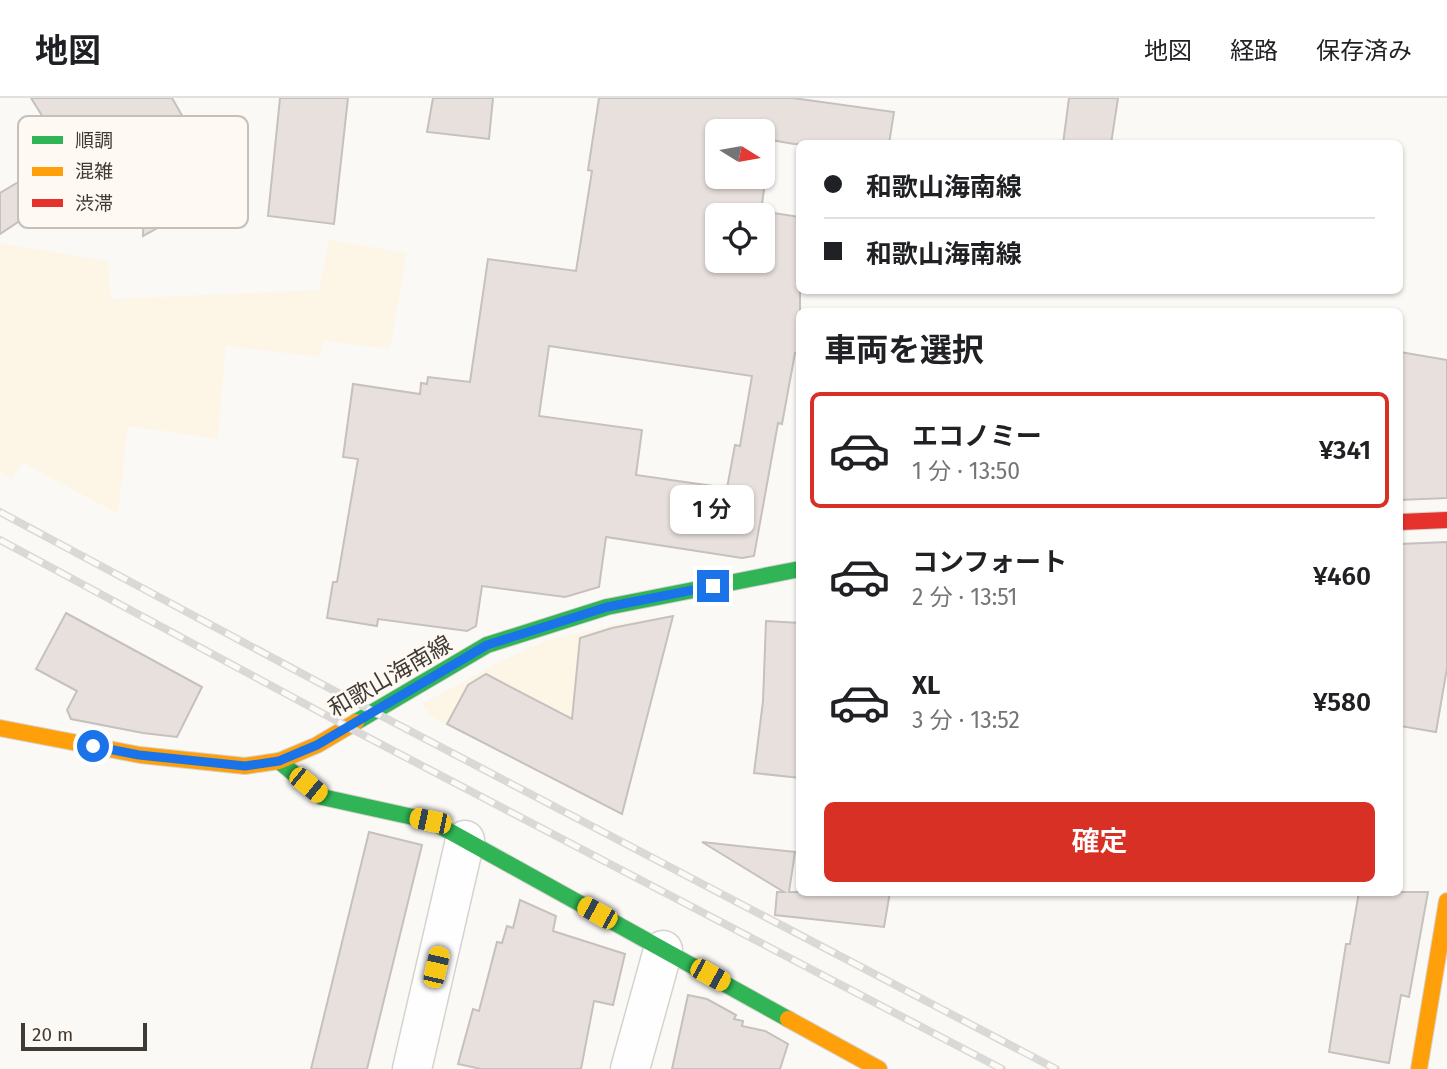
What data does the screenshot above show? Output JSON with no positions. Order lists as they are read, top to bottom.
{
  "streets": {
    "main road": ["和歌山海南線"]
  },
  "legend": ["順調", "混雑", "渋滞"],
  "scale_bar": "20 m",
  "north": "right",
  "page": {
    "header": "地図",
    "nav": ["地図", "経路", "保存済み"],
    "banner": ["和歌山海南線", "和歌山海南線"],
    "heading": "車両を選択",
    "list": [
      {
        "name": "エコノミー",
        "note": "1 分 · 13:50",
        "value": "¥341"
      },
      {
        "name": "コンフォート",
        "note": "2 分 · 13:51",
        "value": "¥460"
      },
      {
        "name": "XL",
        "note": "3 分 · 13:52",
        "value": "¥580"
      }
    ],
    "bubble": "1 分",
    "buttons": "確定",
    "scale": "20 m"
  }
}
